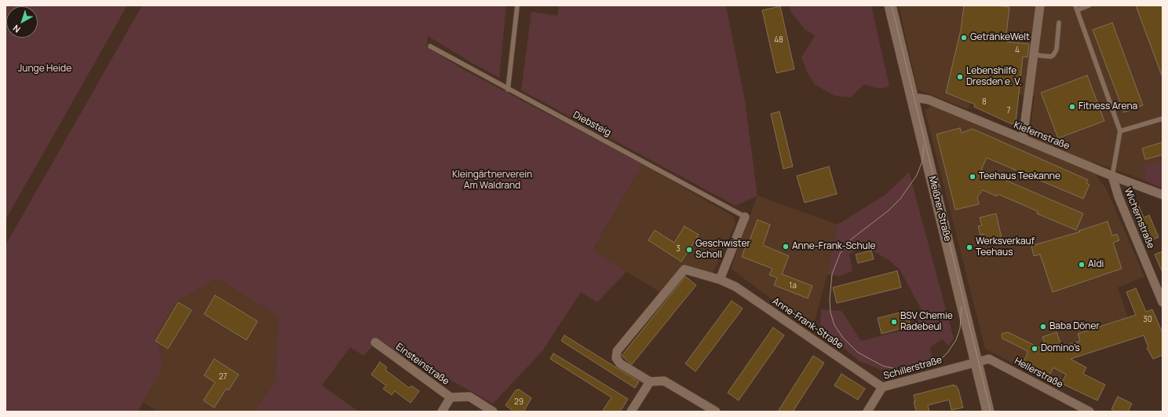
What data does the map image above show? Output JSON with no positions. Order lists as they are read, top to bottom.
{
  "streets": {
    "main road": ["Meißner Straße"],
    "street": [
      "Kiefernstraße",
      "Wichernstraße",
      "Anne-Frank-Straße",
      "Einsteinstraße",
      "Schillerstraße",
      "Hellerstraße"
    ],
    "lane": ["Diebsteig"]
  },
  "crossings": [
    ["Kiefernstraße", "Meißner Straße"],
    ["Kiefernstraße", "Wichernstraße"],
    ["Meißner Straße", "Schillerstraße"],
    ["Meißner Straße", "Hellerstraße"],
    ["Anne-Frank-Straße", "Schillerstraße"],
    ["Schillerstraße", "Hellerstraße"]
  ],
  "parks": ["Junge Heide", "Kleingärtnerverein Am Waldrand"],
  "places": [
    "GetränkeWelt",
    "Lebenshilfe Dresden e. V.",
    "Fitness Arena",
    "Teehaus Teekanne",
    "Anne-Frank-Schule",
    "Werksverkauf Teehaus",
    "Geschwister Scholl",
    "Aldi",
    "BSV Chemie Radebeul",
    "Baba Döner",
    "Domino's"
  ],
  "house_numbers": [
    "48",
    "4",
    "8",
    "7",
    "3",
    "1a",
    "30",
    "27",
    "29"
  ],
  "north": "bottom left"
}
